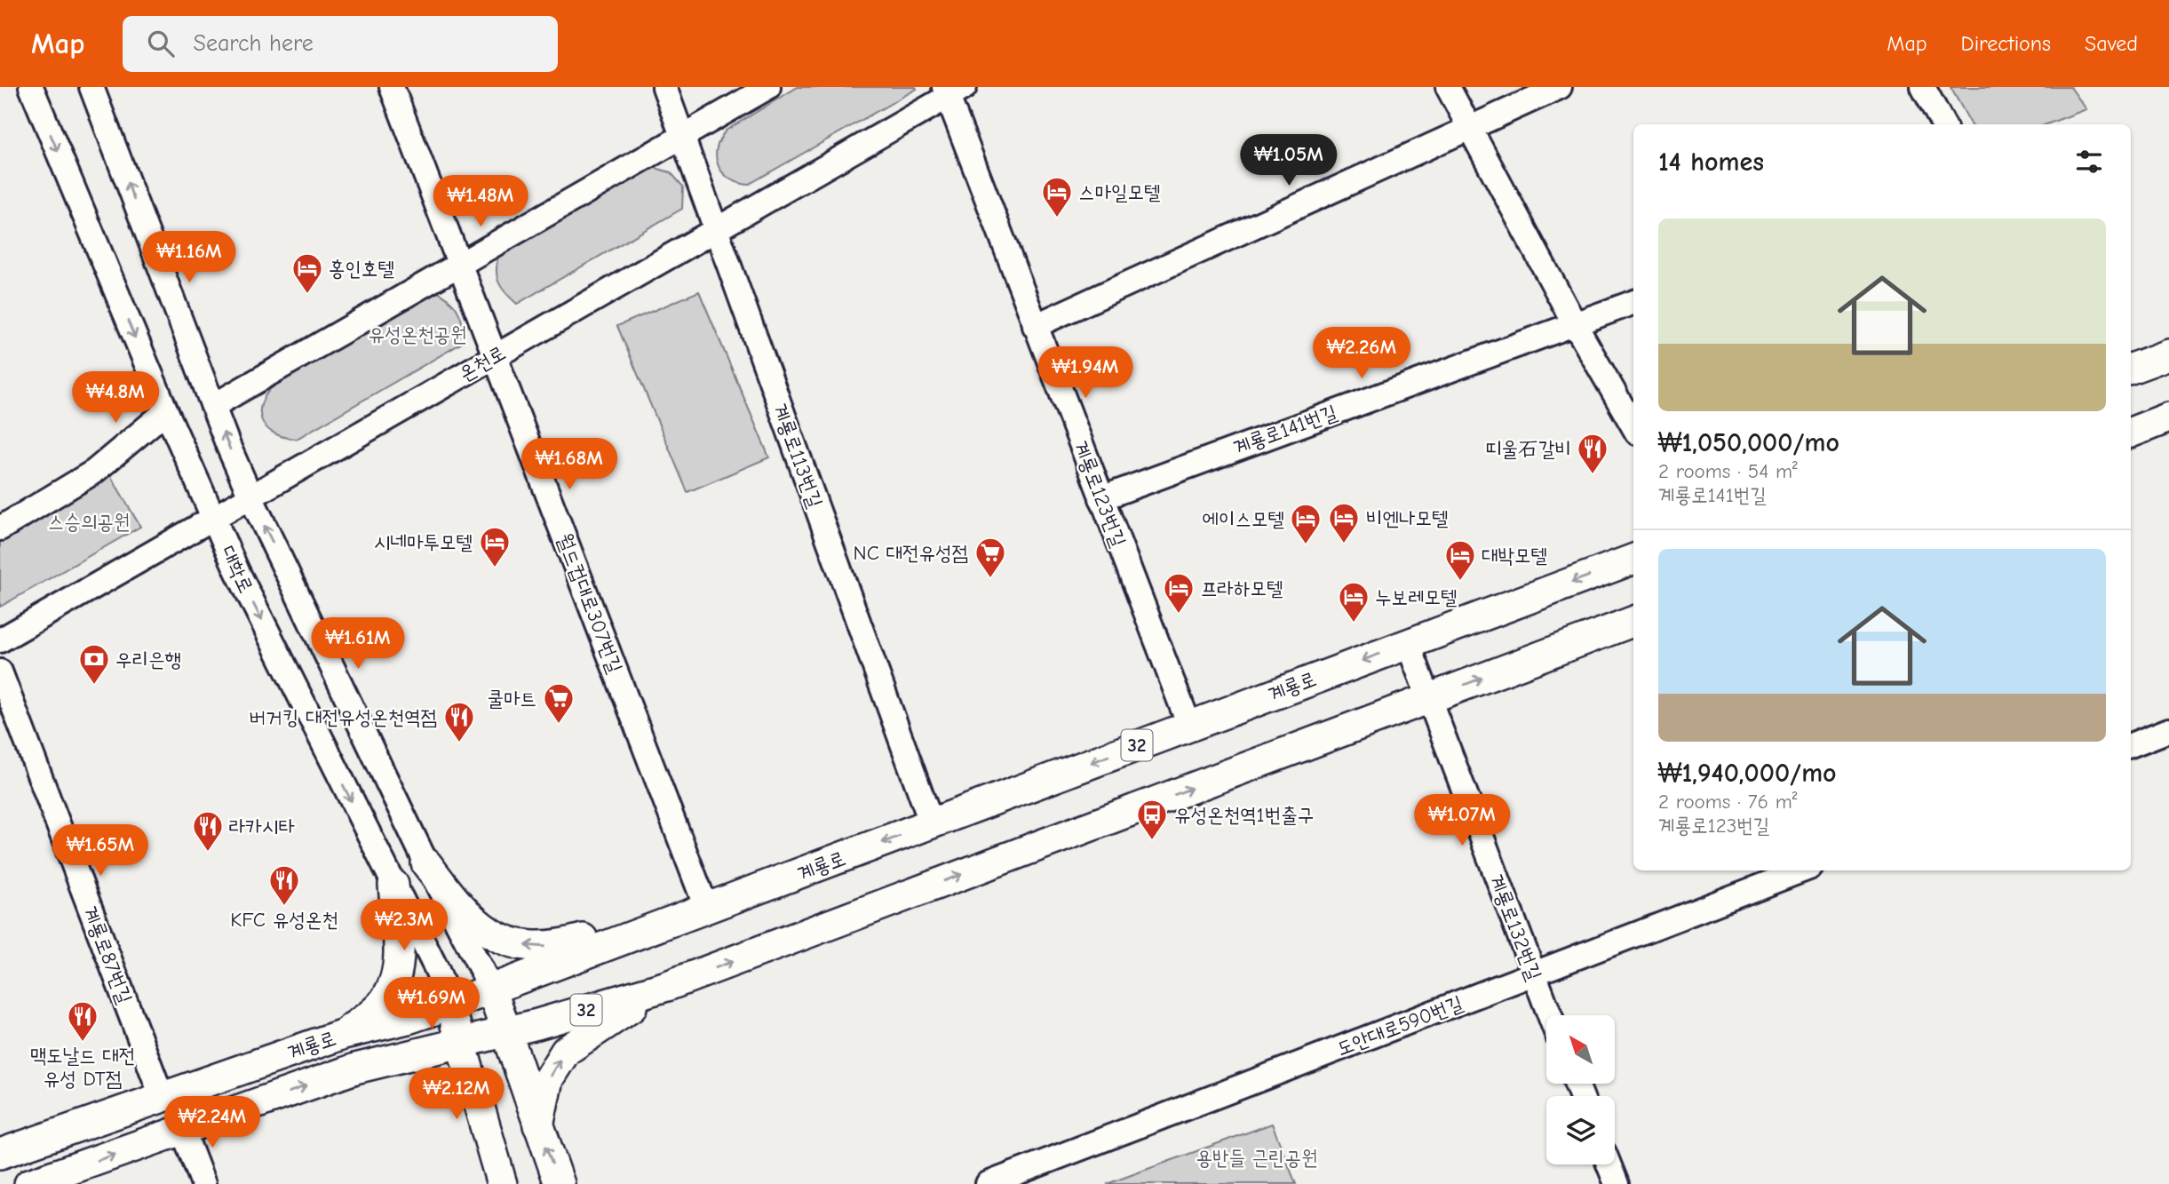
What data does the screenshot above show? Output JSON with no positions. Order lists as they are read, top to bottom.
{
  "streets": {
    "main road": ["대학로", "계룡로", "32"],
    "street": [
      "온천로",
      "계룡로141번길",
      "계룡로113번길",
      "계룡로123번길",
      "월드컵대로307번길",
      "계룡로132번길",
      "계룡로87번길",
      "도안대로590번길"
    ]
  },
  "crossings": [
    ["온천로", "계룡로113번길"],
    ["온천로", "계룡로123번길"],
    ["온천로", "대학로"],
    ["온천로", "월드컵대로307번길"],
    ["계룡로141번길", "계룡로123번길"],
    ["계룡로113번길", "계룡로"],
    ["계룡로123번길", "계룡로"],
    ["대학로", "계룡로"],
    ["월드컵대로307번길", "계룡로"],
    ["계룡로", "계룡로132번길"],
    ["계룡로", "계룡로87번길"],
    ["계룡로132번길", "도안대로590번길"]
  ],
  "parks": ["유성온천공원", "스승의공원", "용반들 근린공원"],
  "places": {
    "hotel": [
      "스마일모텔",
      "홍인호텔",
      "비엔나모텔",
      "에이스모텔",
      "시네마투모텔",
      "대박모텔",
      "프라하모텔",
      "누보레모텔"
    ],
    "restaurant": [
      "띠울石갈비",
      "버거킹 대전유성온천역점",
      "라카시타",
      "KFC 유성온천",
      "맥도날드 대전 유성 DT점"
    ],
    "supermarket": ["NC 대전유성점", "쿨마트"],
    "bank": ["우리은행"],
    "bus stop": ["유성온천역1번출구"]
  },
  "north": "top left",
  "page": {
    "header": "Map",
    "search": "Search here",
    "nav": ["Map", "Directions", "Saved"],
    "heading": "14 homes",
    "price": [
      "₩1.05M",
      "₩1.48M",
      "₩1.16M",
      "₩2.26M",
      "₩1.94M",
      "₩4.8M",
      "₩1.68M",
      "₩1.61M",
      "₩1.07M",
      "₩1.65M",
      "₩2.3M",
      "₩1.69M",
      "₩2.12M",
      "₩2.24M"
    ],
    "list": [
      {
        "name": "₩1,050,000/mo",
        "note": "2 rooms · 54 m² · 계룡로141번길"
      },
      {
        "name": "₩1,940,000/mo",
        "note": "2 rooms · 76 m² · 계룡로123번길"
      }
    ]
  }
}
